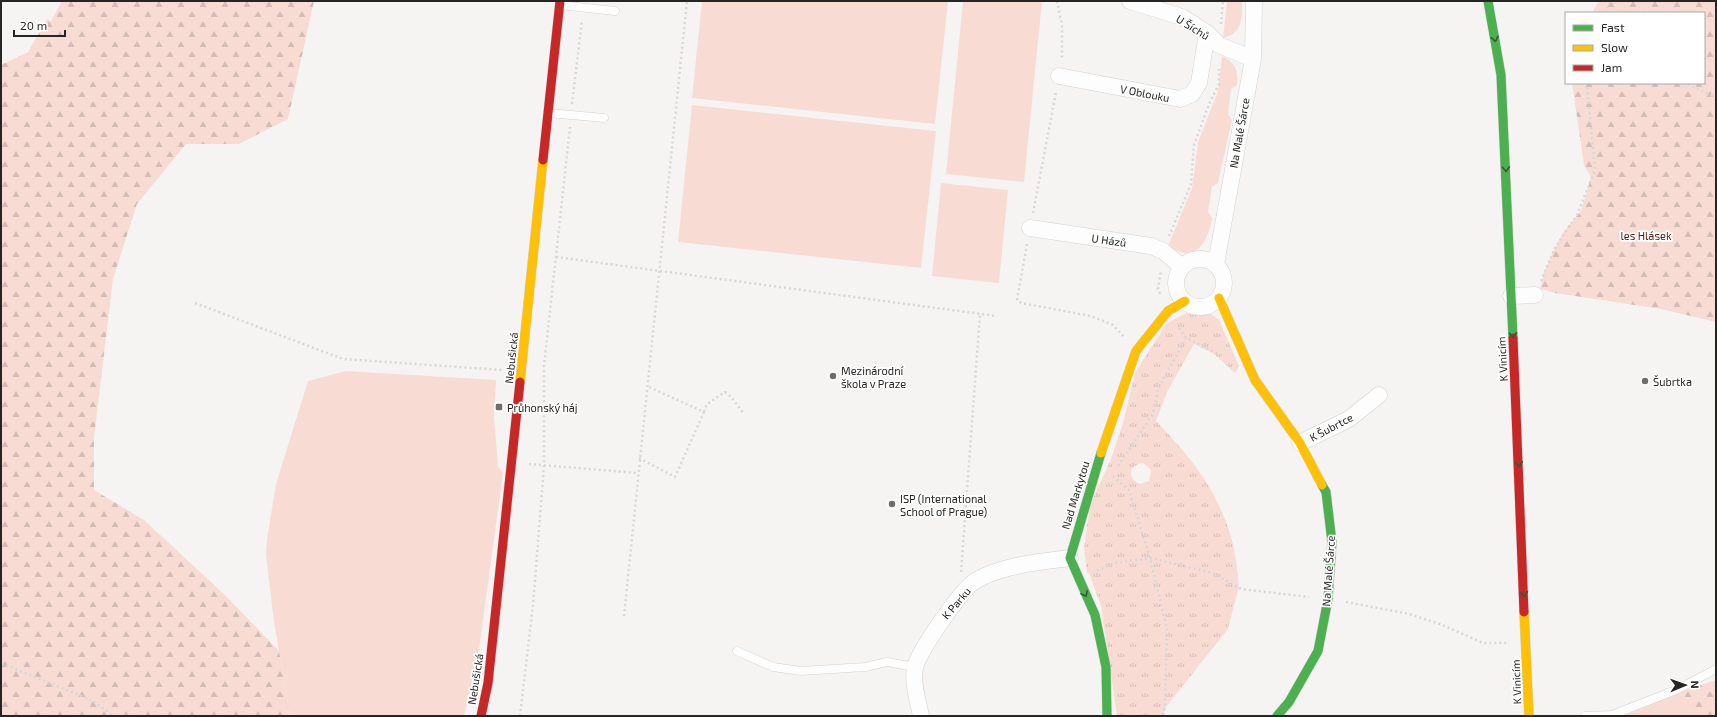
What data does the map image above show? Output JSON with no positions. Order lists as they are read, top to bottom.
{
  "streets": {
    "street": [
      "U Šíchů",
      "V Oblouku",
      "Na Malé Šárce",
      "U Házů",
      "Nebušická",
      "K Vinicím",
      "K Šubrtce",
      "Nad Markytou",
      "K Parku"
    ]
  },
  "crossings": [
    ["U Šíchů", "V Oblouku"],
    ["U Šíchů", "Na Malé Šárce"],
    ["Na Malé Šárce", "U Házů"],
    ["Na Malé Šárce", "K Šubrtce"],
    ["Na Malé Šárce", "Nad Markytou"],
    ["U Házů", "Nad Markytou"],
    ["Nad Markytou", "K Parku"]
  ],
  "one_way": ["K Vinicím"],
  "parks": ["les Hlásek"],
  "places": {
    "other": ["Mezinárodní škola v Praze", "Šubrtka", "ISP (International School of Prague)"],
    "transit": ["Průhonský háj"]
  },
  "legend": ["Fast", "Slow", "Jam"],
  "scale_bar": "20 m",
  "north": "right"
}
